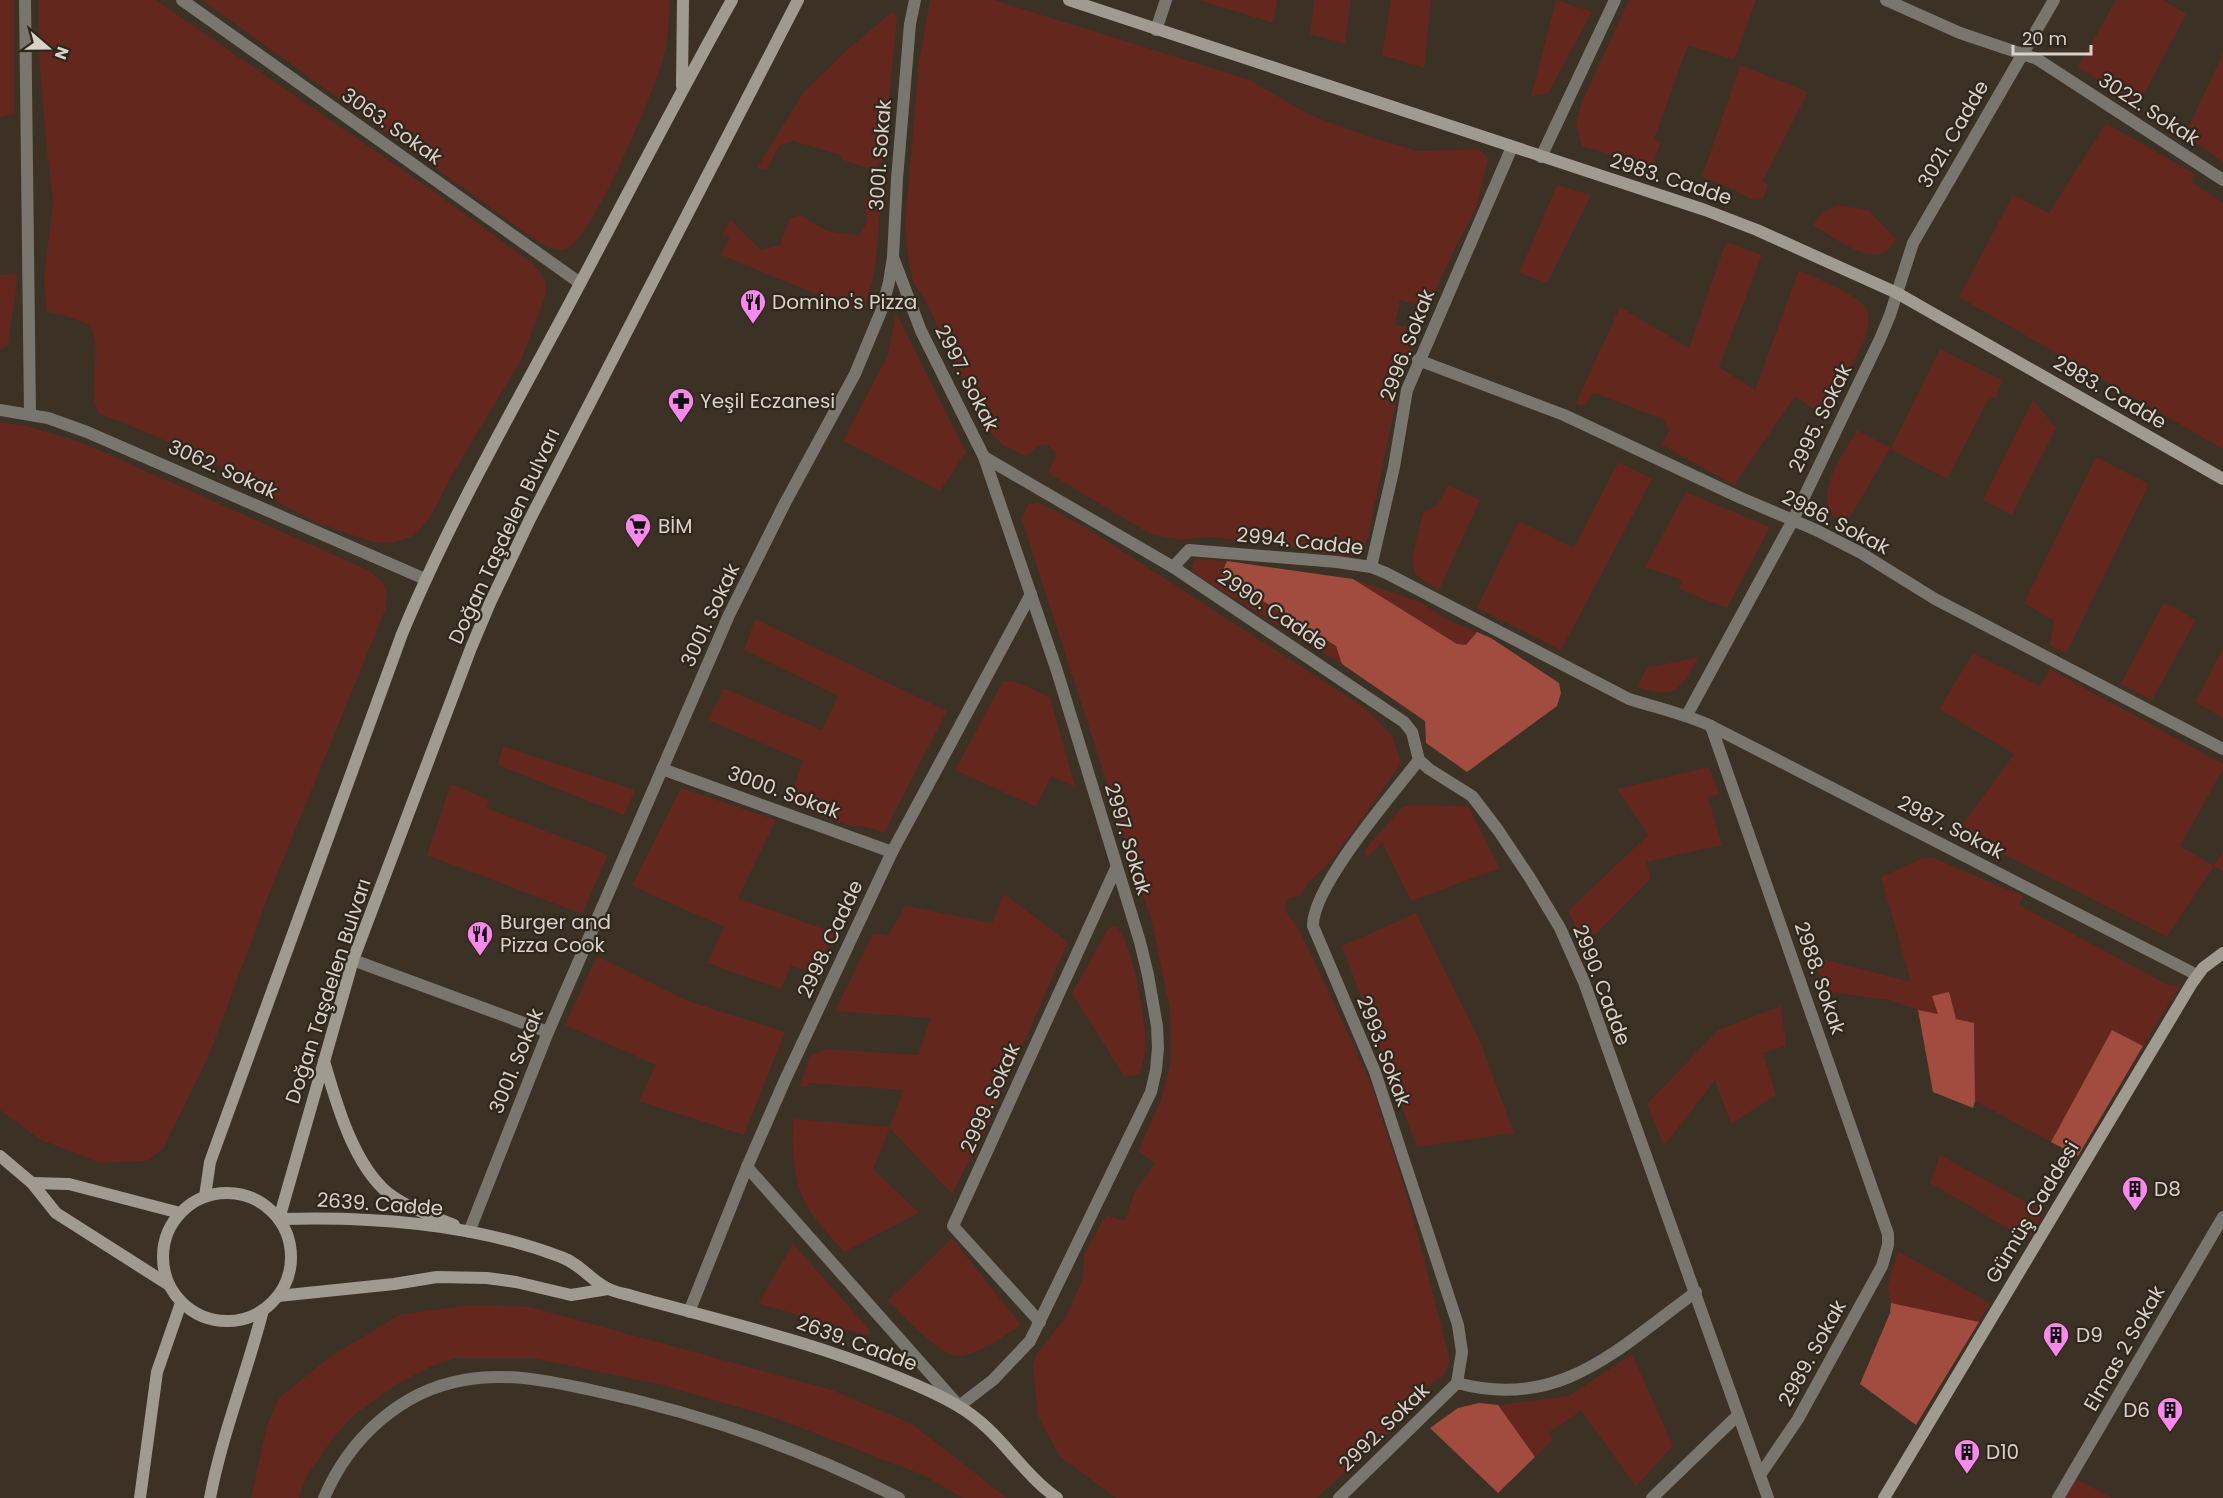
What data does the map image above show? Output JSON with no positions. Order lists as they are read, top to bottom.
{
  "streets": {
    "street": [
      "3022. Sokak",
      "3063. Sokak",
      "3021. Cadde",
      "3001. Sokak",
      "2983. Cadde",
      "2996. Sokak",
      "2997. Sokak",
      "2995. Sokak",
      "3062. Sokak",
      "2986. Sokak",
      "Doğan Taşdelen Bulvarı",
      "2994. Cadde",
      "2990. Cadde",
      "3000. Sokak",
      "2987. Sokak",
      "2998. Cadde",
      "2988. Sokak",
      "2993. Sokak",
      "2999. Sokak",
      "2639. Cadde",
      "Gümüş Caddesi",
      "Elmas 2 Sokak",
      "2989. Sokak",
      "2992. Sokak"
    ]
  },
  "crossings": [
    ["3022. Sokak", "3021. Cadde"],
    ["3021. Cadde", "2983. Cadde"],
    ["3021. Cadde", "2995. Sokak"],
    ["3001. Sokak", "2997. Sokak"],
    ["3001. Sokak", "3000. Sokak"],
    ["3001. Sokak", "2639. Cadde"],
    ["2983. Cadde", "2996. Sokak"],
    ["2983. Cadde", "2995. Sokak"],
    ["2996. Sokak", "2986. Sokak"],
    ["2996. Sokak", "2994. Cadde"],
    ["2997. Sokak", "2998. Cadde"],
    ["2997. Sokak", "2999. Sokak"],
    ["2997. Sokak", "2639. Cadde"],
    ["2995. Sokak", "2986. Sokak"],
    ["2995. Sokak", "2994. Cadde"],
    ["2995. Sokak", "2987. Sokak"],
    ["Doğan Taşdelen Bulvarı", "2639. Cadde"],
    ["2994. Cadde", "2990. Cadde"],
    ["2994. Cadde", "2987. Sokak"],
    ["2990. Cadde", "2993. Sokak"],
    ["2990. Cadde", "2989. Sokak"],
    ["3000. Sokak", "2998. Cadde"],
    ["2987. Sokak", "2988. Sokak"],
    ["2987. Sokak", "Gümüş Caddesi"],
    ["2998. Cadde", "2639. Cadde"],
    ["2988. Sokak", "2989. Sokak"],
    ["2993. Sokak", "2992. Sokak"]
  ],
  "places": {
    "restaurant": ["Domino's Pizza", "Burger and Pizza Cook"],
    "pharmacy": ["Yeşil Eczanesi"],
    "supermarket": ["BİM"],
    "building": [
      "D8",
      "D9",
      "D6",
      "D10"
    ]
  },
  "scale_bar": "20 m",
  "north": "right"
}
